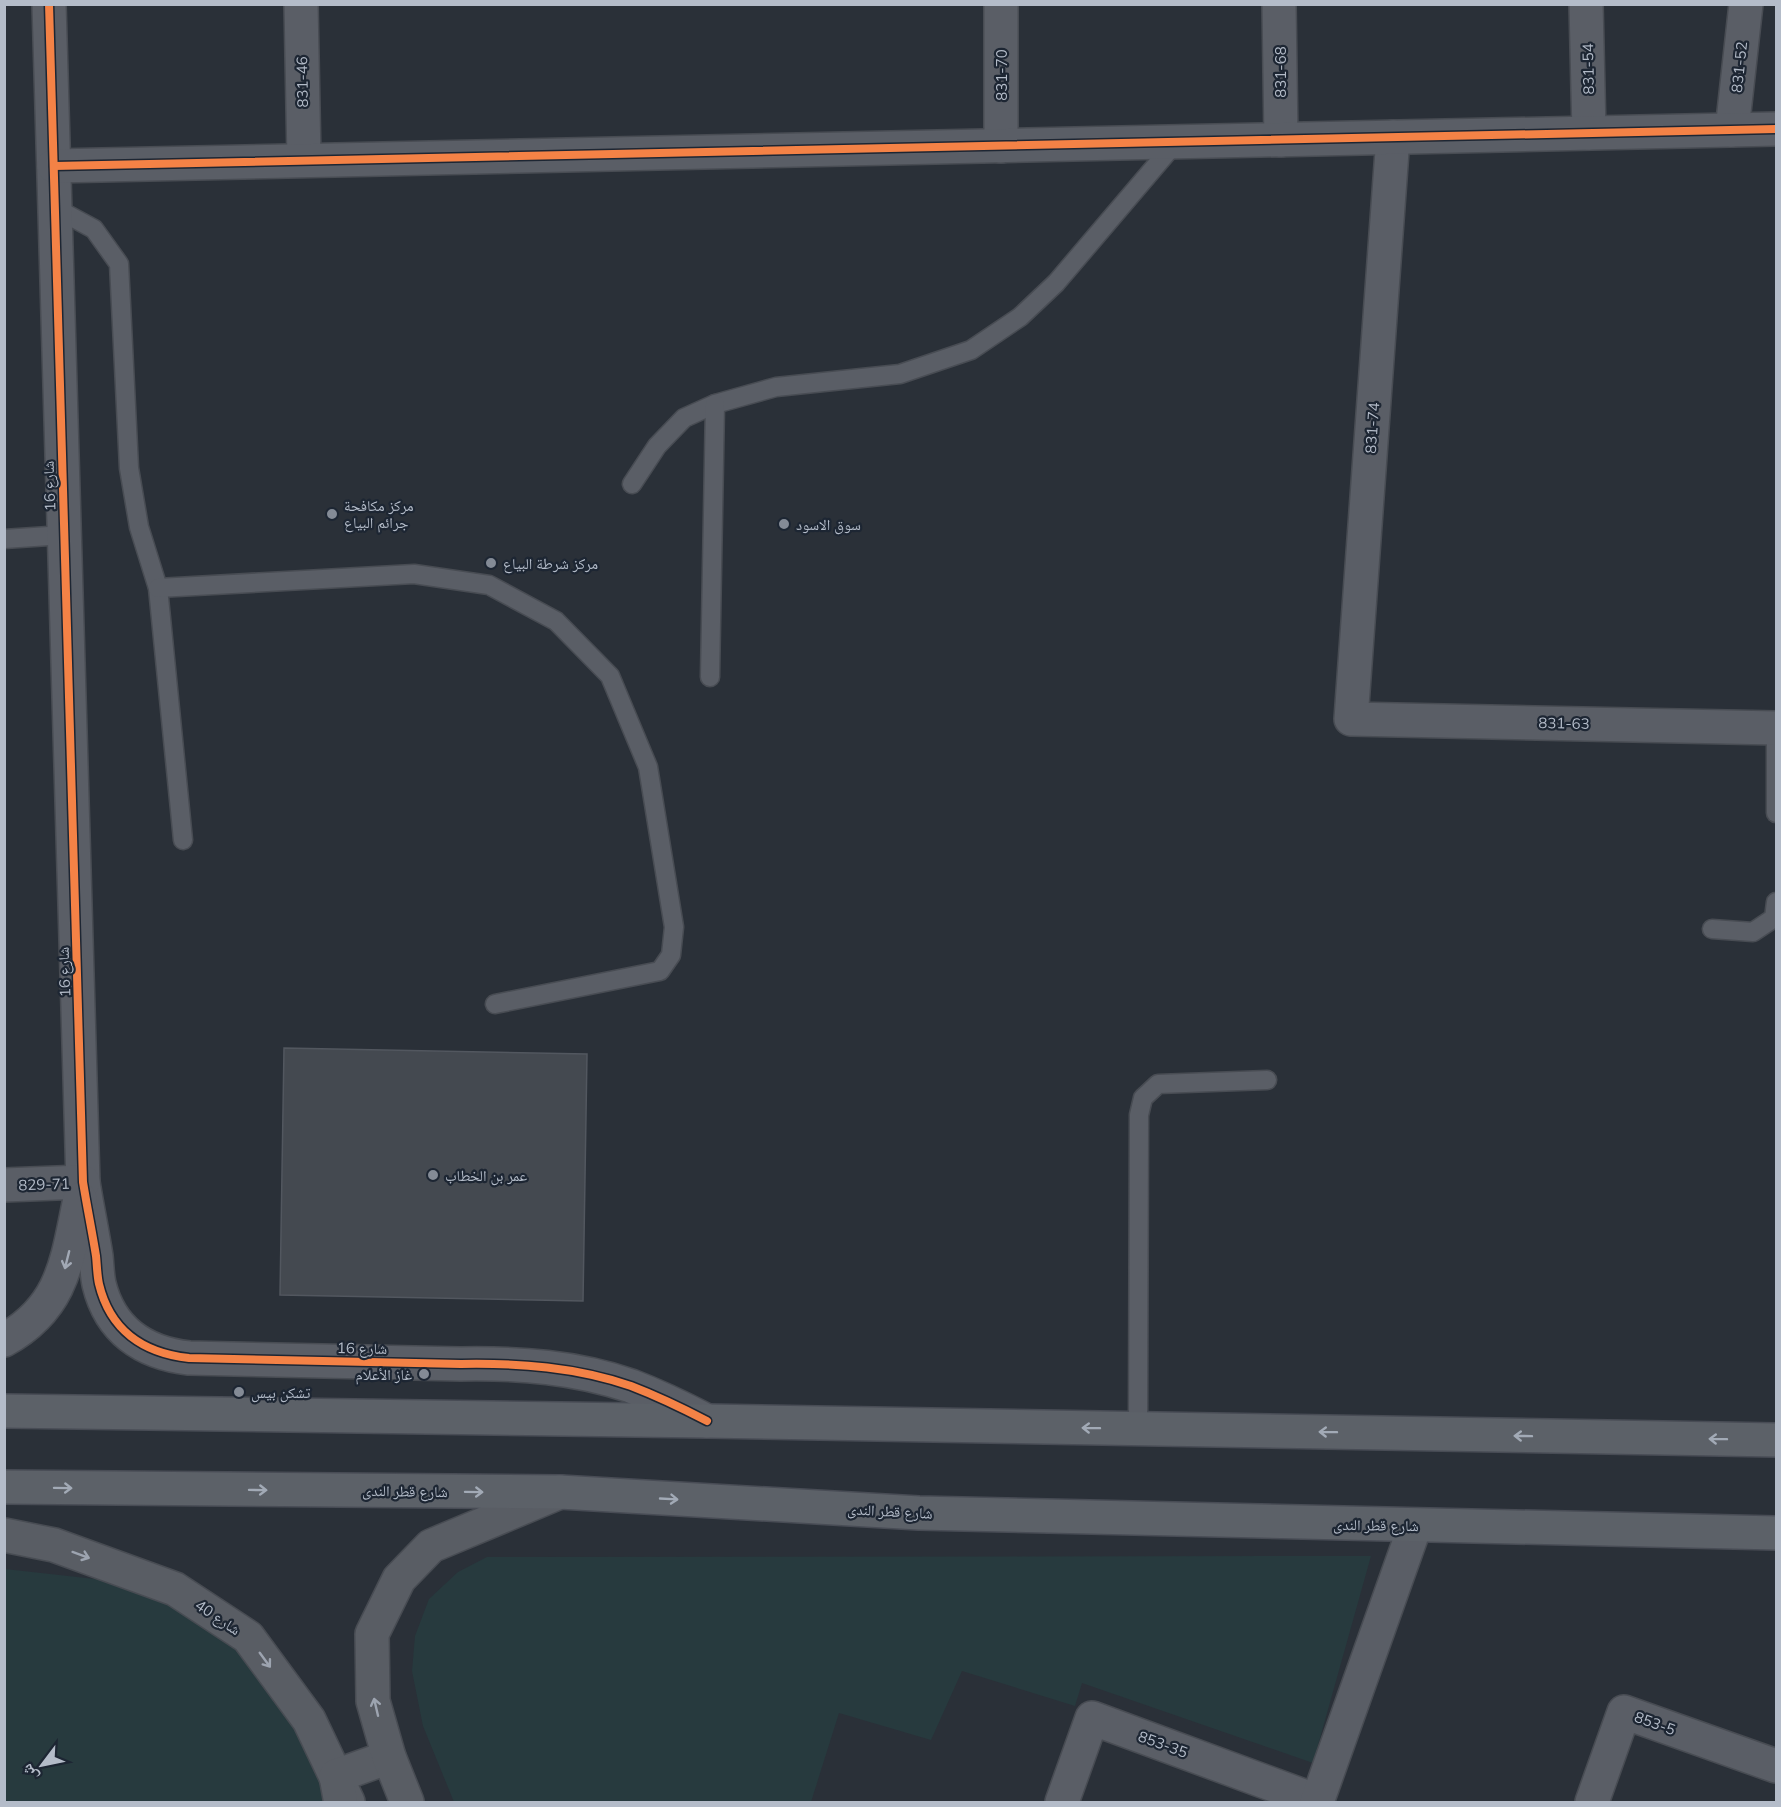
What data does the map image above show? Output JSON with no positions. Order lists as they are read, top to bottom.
{
  "streets": {
    "main road": ["شارع قطر الندى", "شارع 40"],
    "street": [
      "831-52",
      "831-54",
      "831-68",
      "831-70",
      "831-46",
      "831-74",
      "شارع 16",
      "831-63",
      "829-71",
      "853-5",
      "853-35"
    ]
  },
  "crossings": [
    ["831-74", "831-63"],
    ["شارع 16", "829-71"],
    ["شارع قطر الندى", "853-35"]
  ],
  "one_way": ["شارع 40"],
  "places": [
    "مركز مكافحة جرائم البياع",
    "سوق الاسود",
    "مركز شرطة البياع",
    "عمر بن الخطاب",
    "غاز الأعلام",
    "تشكن بيس"
  ],
  "north": "bottom left"
}
